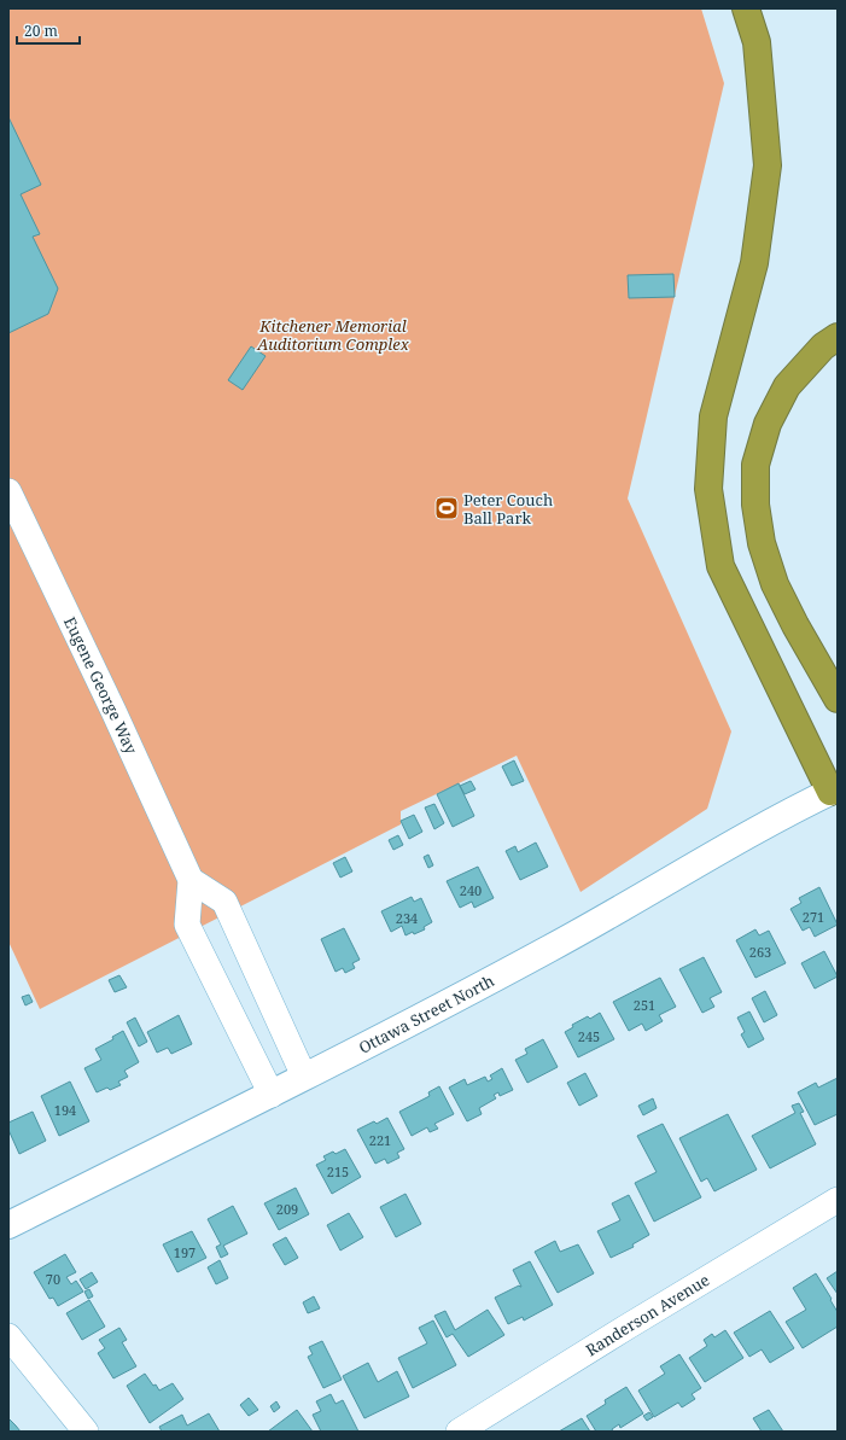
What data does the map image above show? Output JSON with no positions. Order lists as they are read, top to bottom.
{
  "streets": {
    "main road": ["Ottawa Street North"],
    "street": ["Eugene George Way", "Randerson Avenue"]
  },
  "crossings": [
    ["Eugene George Way", "Ottawa Street North"]
  ],
  "parks": ["Kitchener Memorial Auditorium Complex"],
  "places": {
    "sports": ["Peter Couch Ball Park"]
  },
  "house_numbers": [
    "240",
    "271",
    "234",
    "263",
    "251",
    "245",
    "194",
    "221",
    "215",
    "209",
    "197",
    "70"
  ],
  "scale_bar": "20 m"
}
